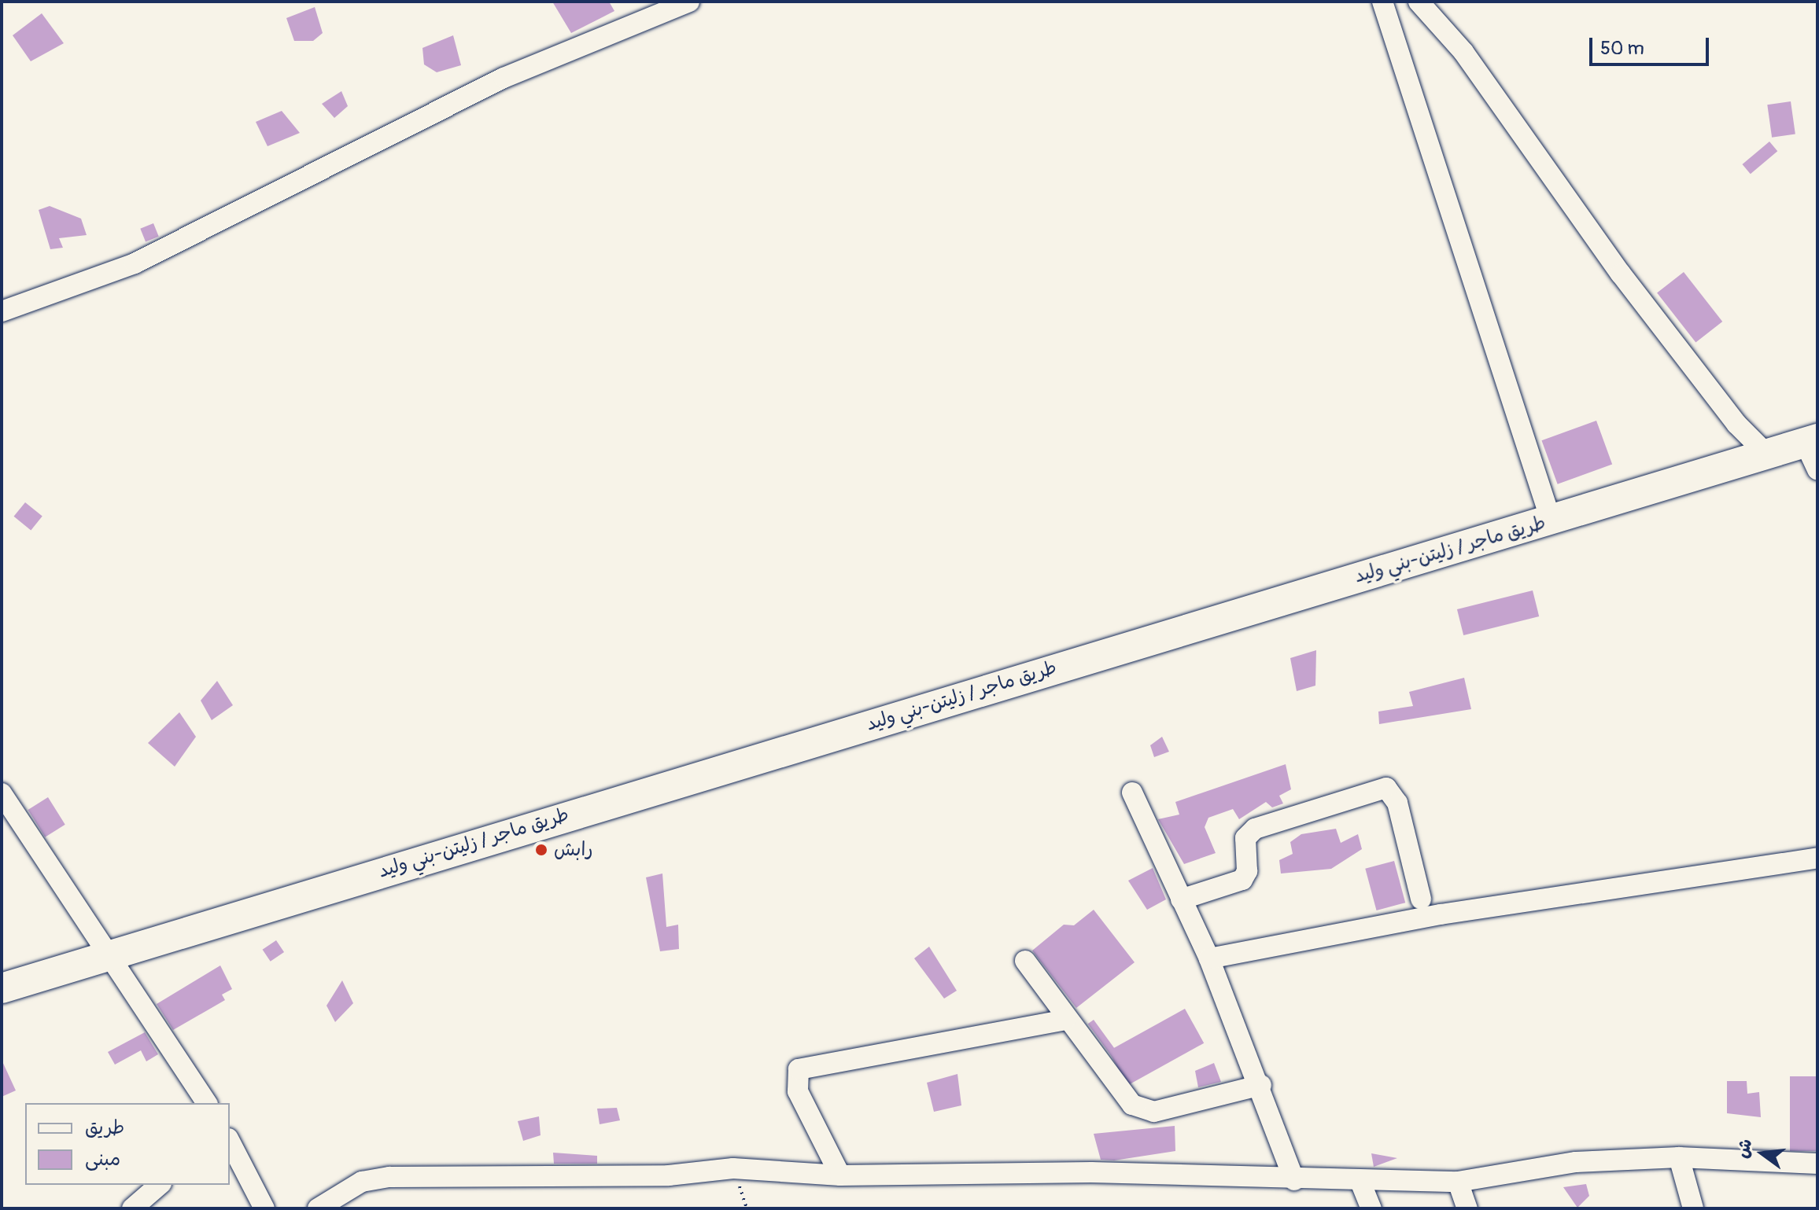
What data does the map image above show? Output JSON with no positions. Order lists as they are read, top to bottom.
{
  "streets": {
    "highway": ["طريق ماجر / زليتن-بني وليد"]
  },
  "places": ["رابش"],
  "legend": ["طريق", "مبنى"],
  "scale_bar": "50 m",
  "north": "left"
}
